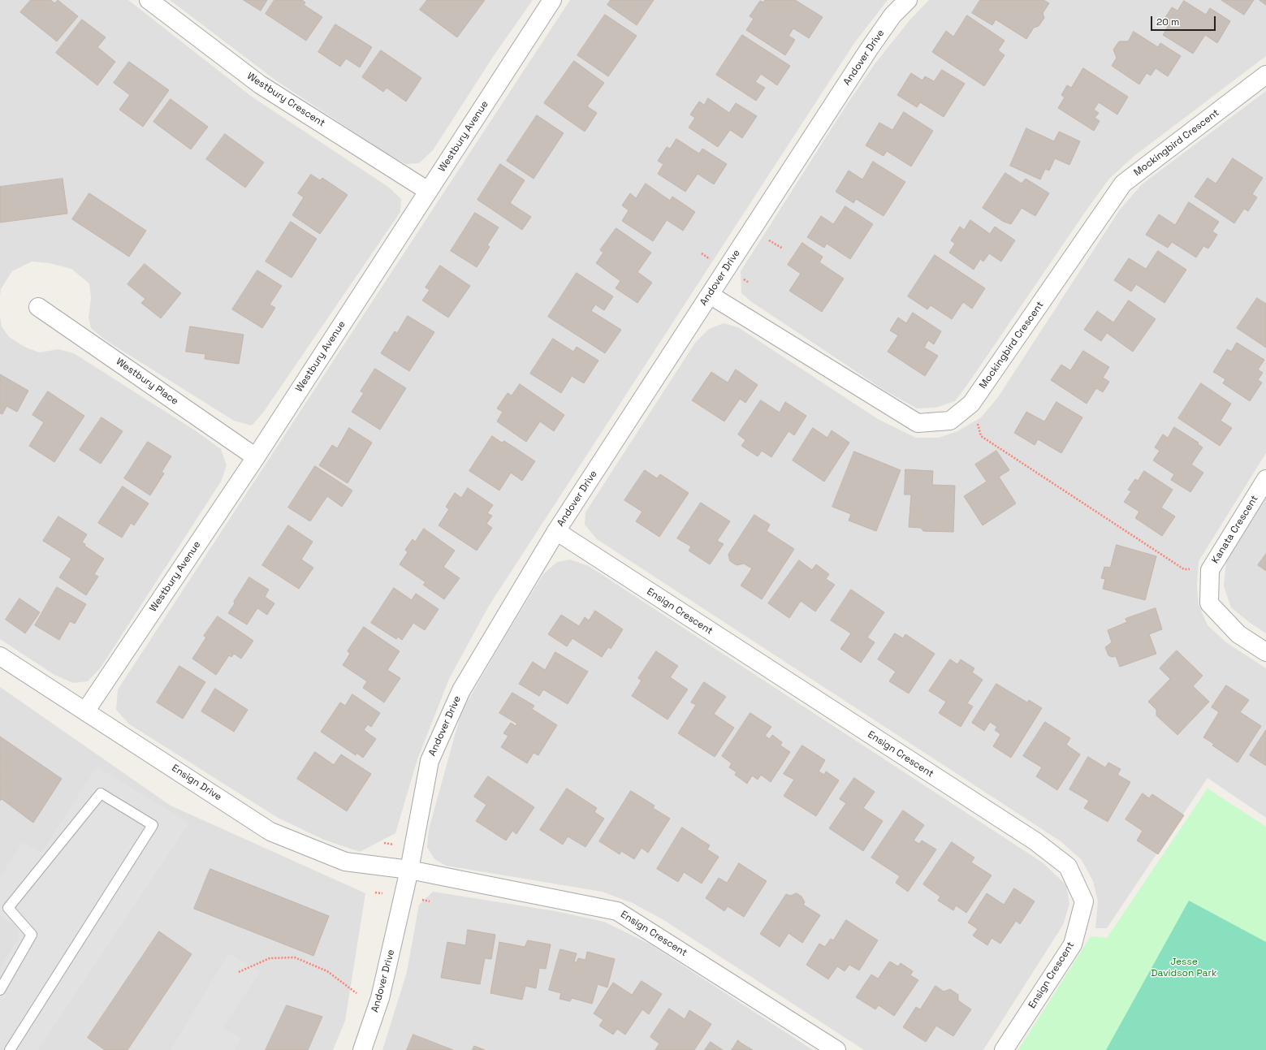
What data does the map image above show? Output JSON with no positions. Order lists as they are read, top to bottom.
{
  "streets": {
    "street": [
      "Andover Drive",
      "Westbury Crescent",
      "Westbury Avenue",
      "Mockingbird Crescent",
      "Westbury Place",
      "Kanata Crescent",
      "Ensign Crescent",
      "Ensign Drive"
    ]
  },
  "crossings": [
    ["Andover Drive", "Mockingbird Crescent"],
    ["Andover Drive", "Ensign Crescent"],
    ["Andover Drive", "Ensign Drive"],
    ["Westbury Crescent", "Westbury Avenue"],
    ["Westbury Avenue", "Westbury Place"],
    ["Westbury Avenue", "Ensign Drive"],
    ["Ensign Crescent", "Ensign Drive"]
  ],
  "parks": ["Jesse Davidson Park"],
  "scale_bar": "20 m"
}
